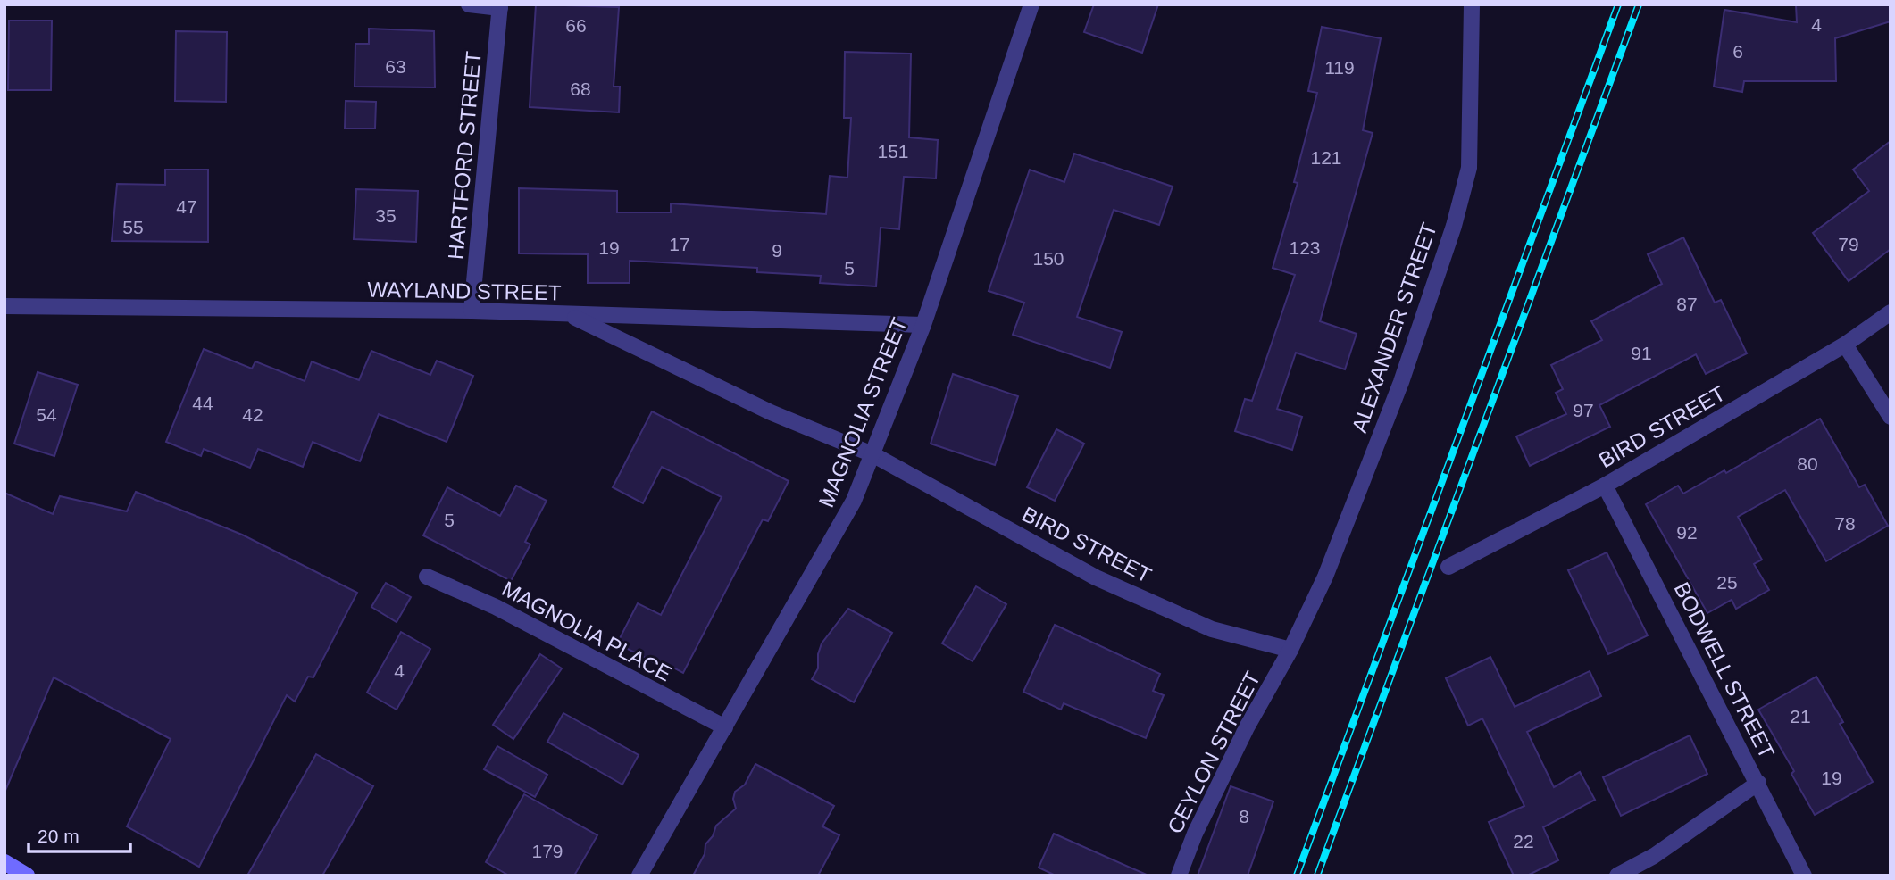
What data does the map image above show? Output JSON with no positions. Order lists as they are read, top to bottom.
{
  "streets": {
    "street": [
      "HARTFORD STREET",
      "WAYLAND STREET",
      "ALEXANDER STREET",
      "MAGNOLIA STREET",
      "BIRD STREET",
      "MAGNOLIA PLACE",
      "BODWELL STREET",
      "CEYLON STREET"
    ]
  },
  "crossings": [
    ["HARTFORD STREET", "WAYLAND STREET"],
    ["WAYLAND STREET", "MAGNOLIA STREET"],
    ["WAYLAND STREET", "BIRD STREET"],
    ["ALEXANDER STREET", "BIRD STREET"],
    ["ALEXANDER STREET", "CEYLON STREET"],
    ["MAGNOLIA STREET", "BIRD STREET"],
    ["MAGNOLIA STREET", "MAGNOLIA PLACE"],
    ["BIRD STREET", "BODWELL STREET"],
    ["BIRD STREET", "CEYLON STREET"]
  ],
  "house_numbers": [
    "4",
    "66",
    "6",
    "63",
    "119",
    "68",
    "151",
    "121",
    "47",
    "35",
    "55",
    "17",
    "79",
    "19",
    "123",
    "9",
    "150",
    "5",
    "87",
    "91",
    "44",
    "97",
    "54",
    "42",
    "80",
    "5",
    "78",
    "92",
    "25",
    "4",
    "21",
    "19",
    "8",
    "22",
    "179"
  ],
  "scale_bar": "20 m"
}
